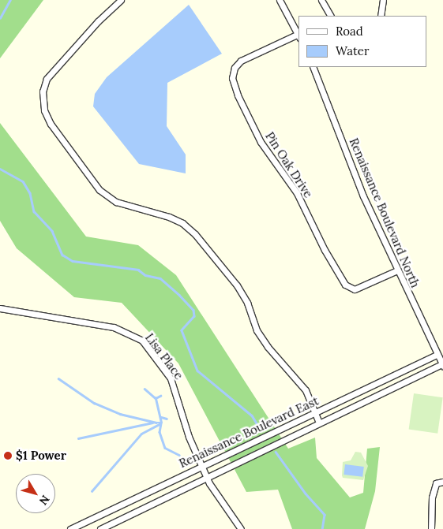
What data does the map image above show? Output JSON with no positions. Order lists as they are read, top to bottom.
{
  "streets": {
    "street": [
      "Pin Oak Drive",
      "Renaissance Boulevard North",
      "Lisa Place",
      "Renaissance Boulevard East"
    ]
  },
  "crossings": [
    ["Pin Oak Drive", "Renaissance Boulevard North"],
    ["Renaissance Boulevard North", "Renaissance Boulevard East"],
    ["Lisa Place", "Renaissance Boulevard East"]
  ],
  "places": ["$1 Power"],
  "legend": ["Road", "Water"],
  "north": "bottom right"
}
